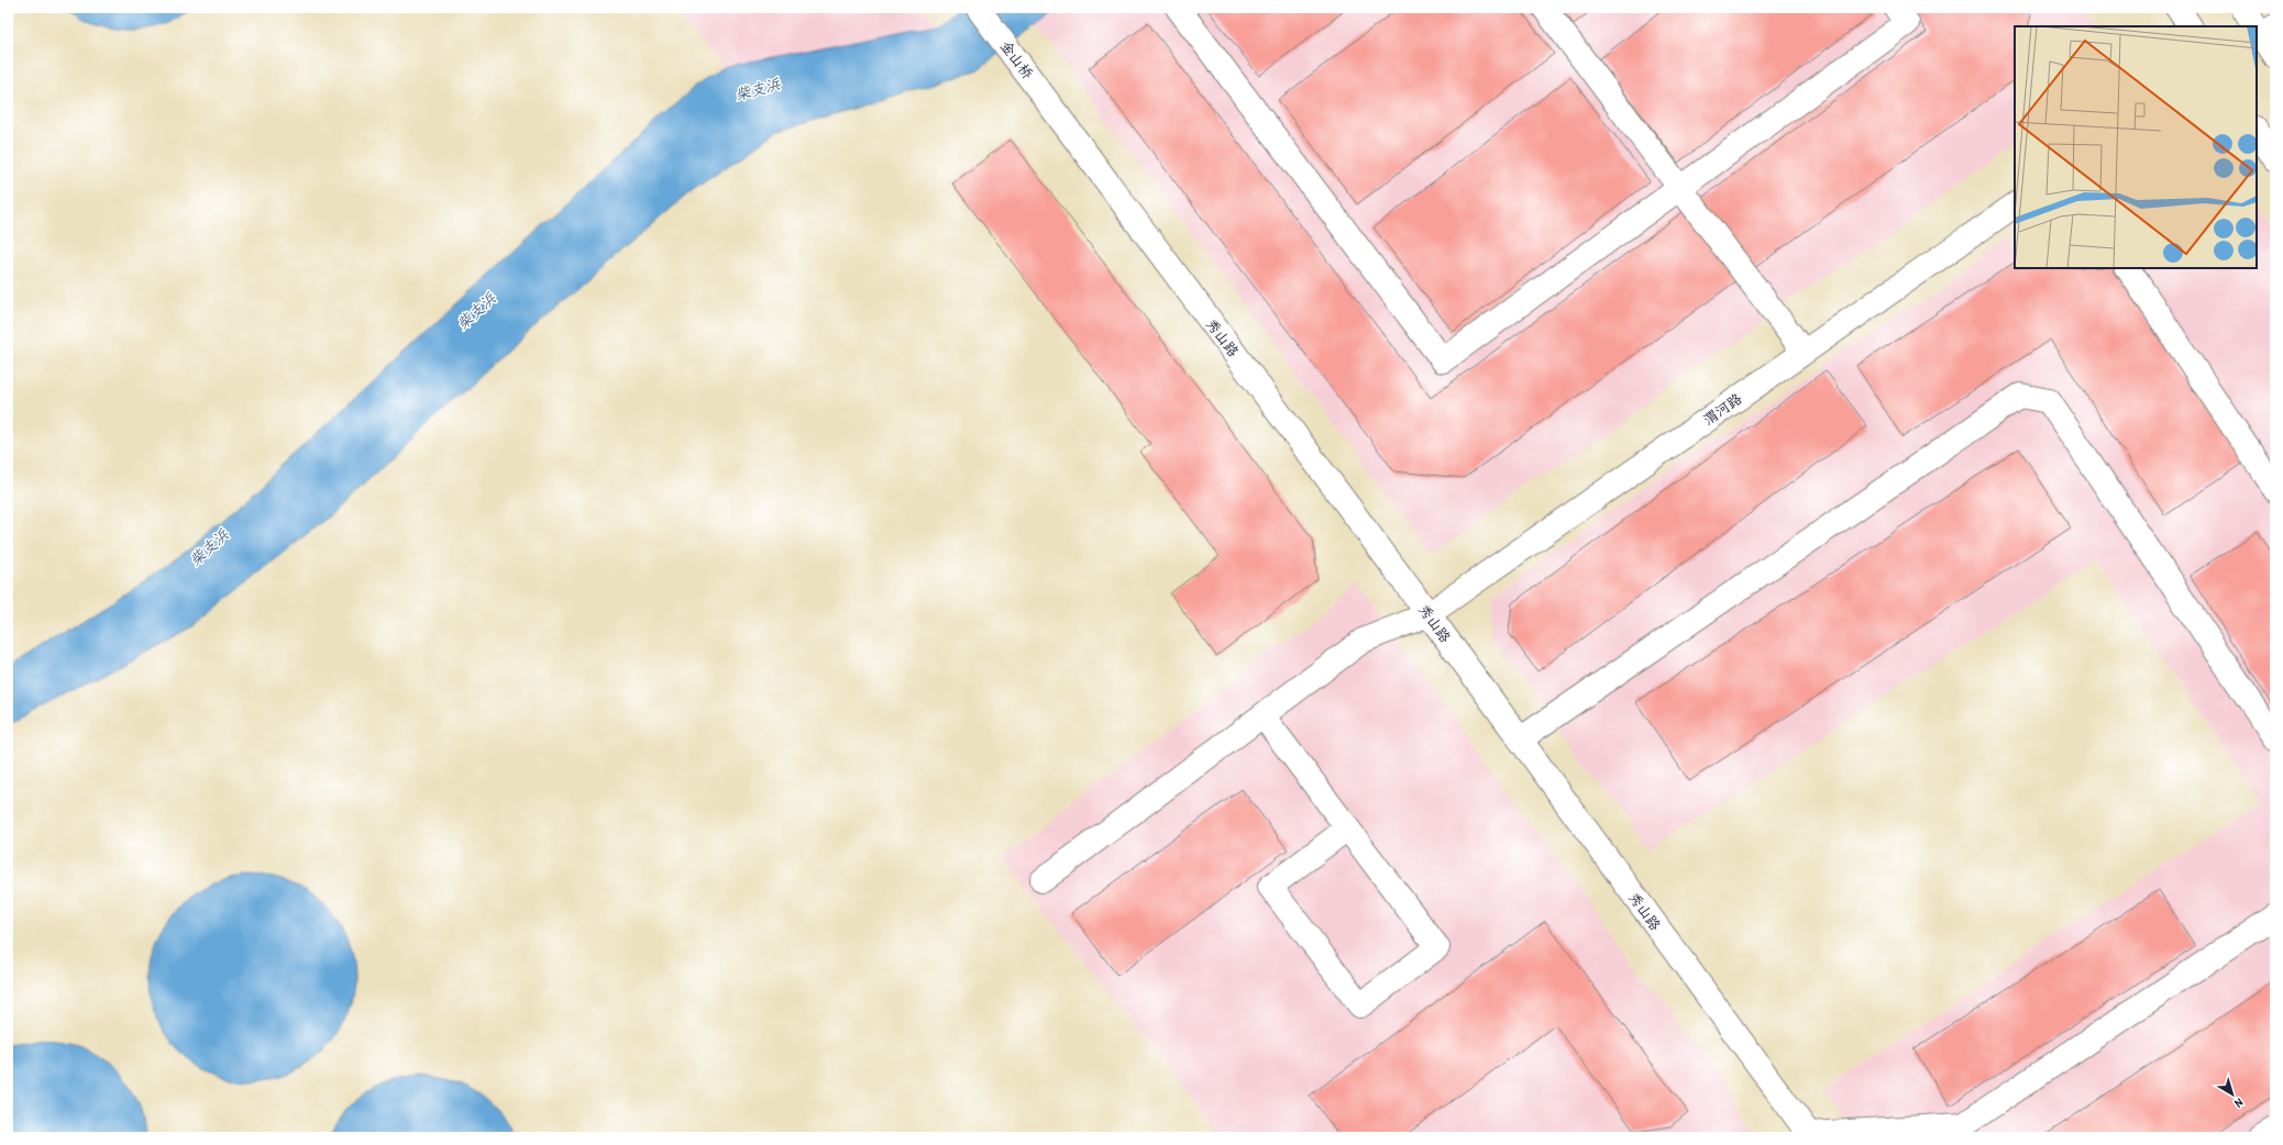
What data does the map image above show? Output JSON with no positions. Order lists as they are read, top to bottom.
{
  "streets": {
    "street": ["金山桥", "秀山路", "渭河路"]
  },
  "crossings": [
    ["金山桥", "秀山路"],
    ["秀山路", "渭河路"]
  ],
  "water": ["柴支浜"],
  "north": "bottom right"
}
